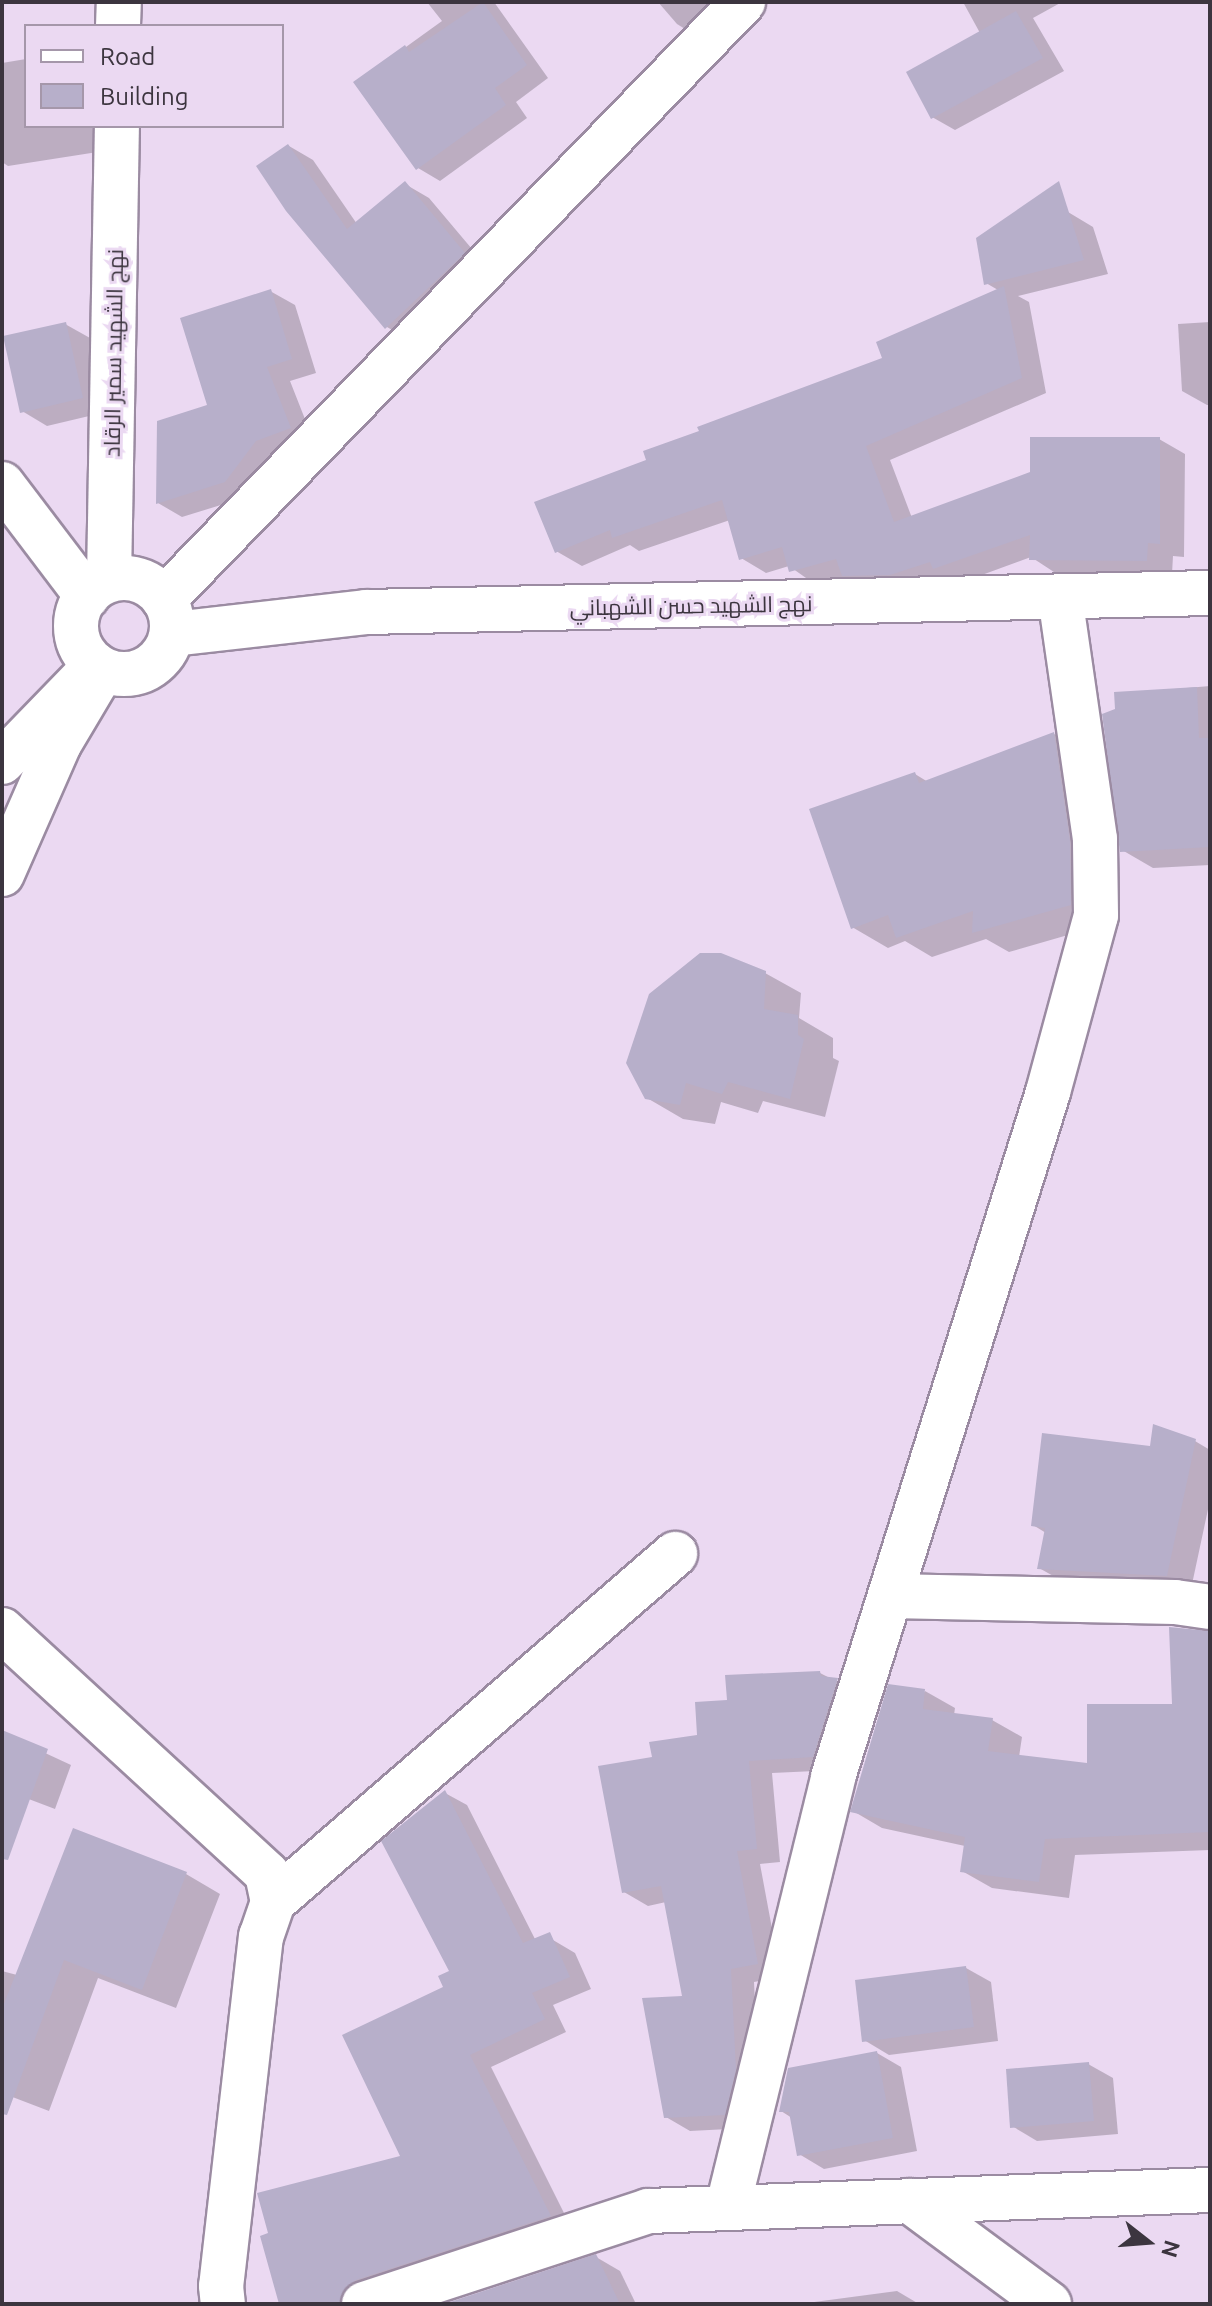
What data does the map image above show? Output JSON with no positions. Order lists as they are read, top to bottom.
{
  "streets": {
    "street": ["نهج الشهيد سمير الرقاد", "نهج الشهيد حسن الشهباني"]
  },
  "crossings": [
    ["نهج الشهيد سمير الرقاد", "نهج الشهيد حسن الشهباني"]
  ],
  "legend": ["Road", "Building"],
  "north": "right"
}
